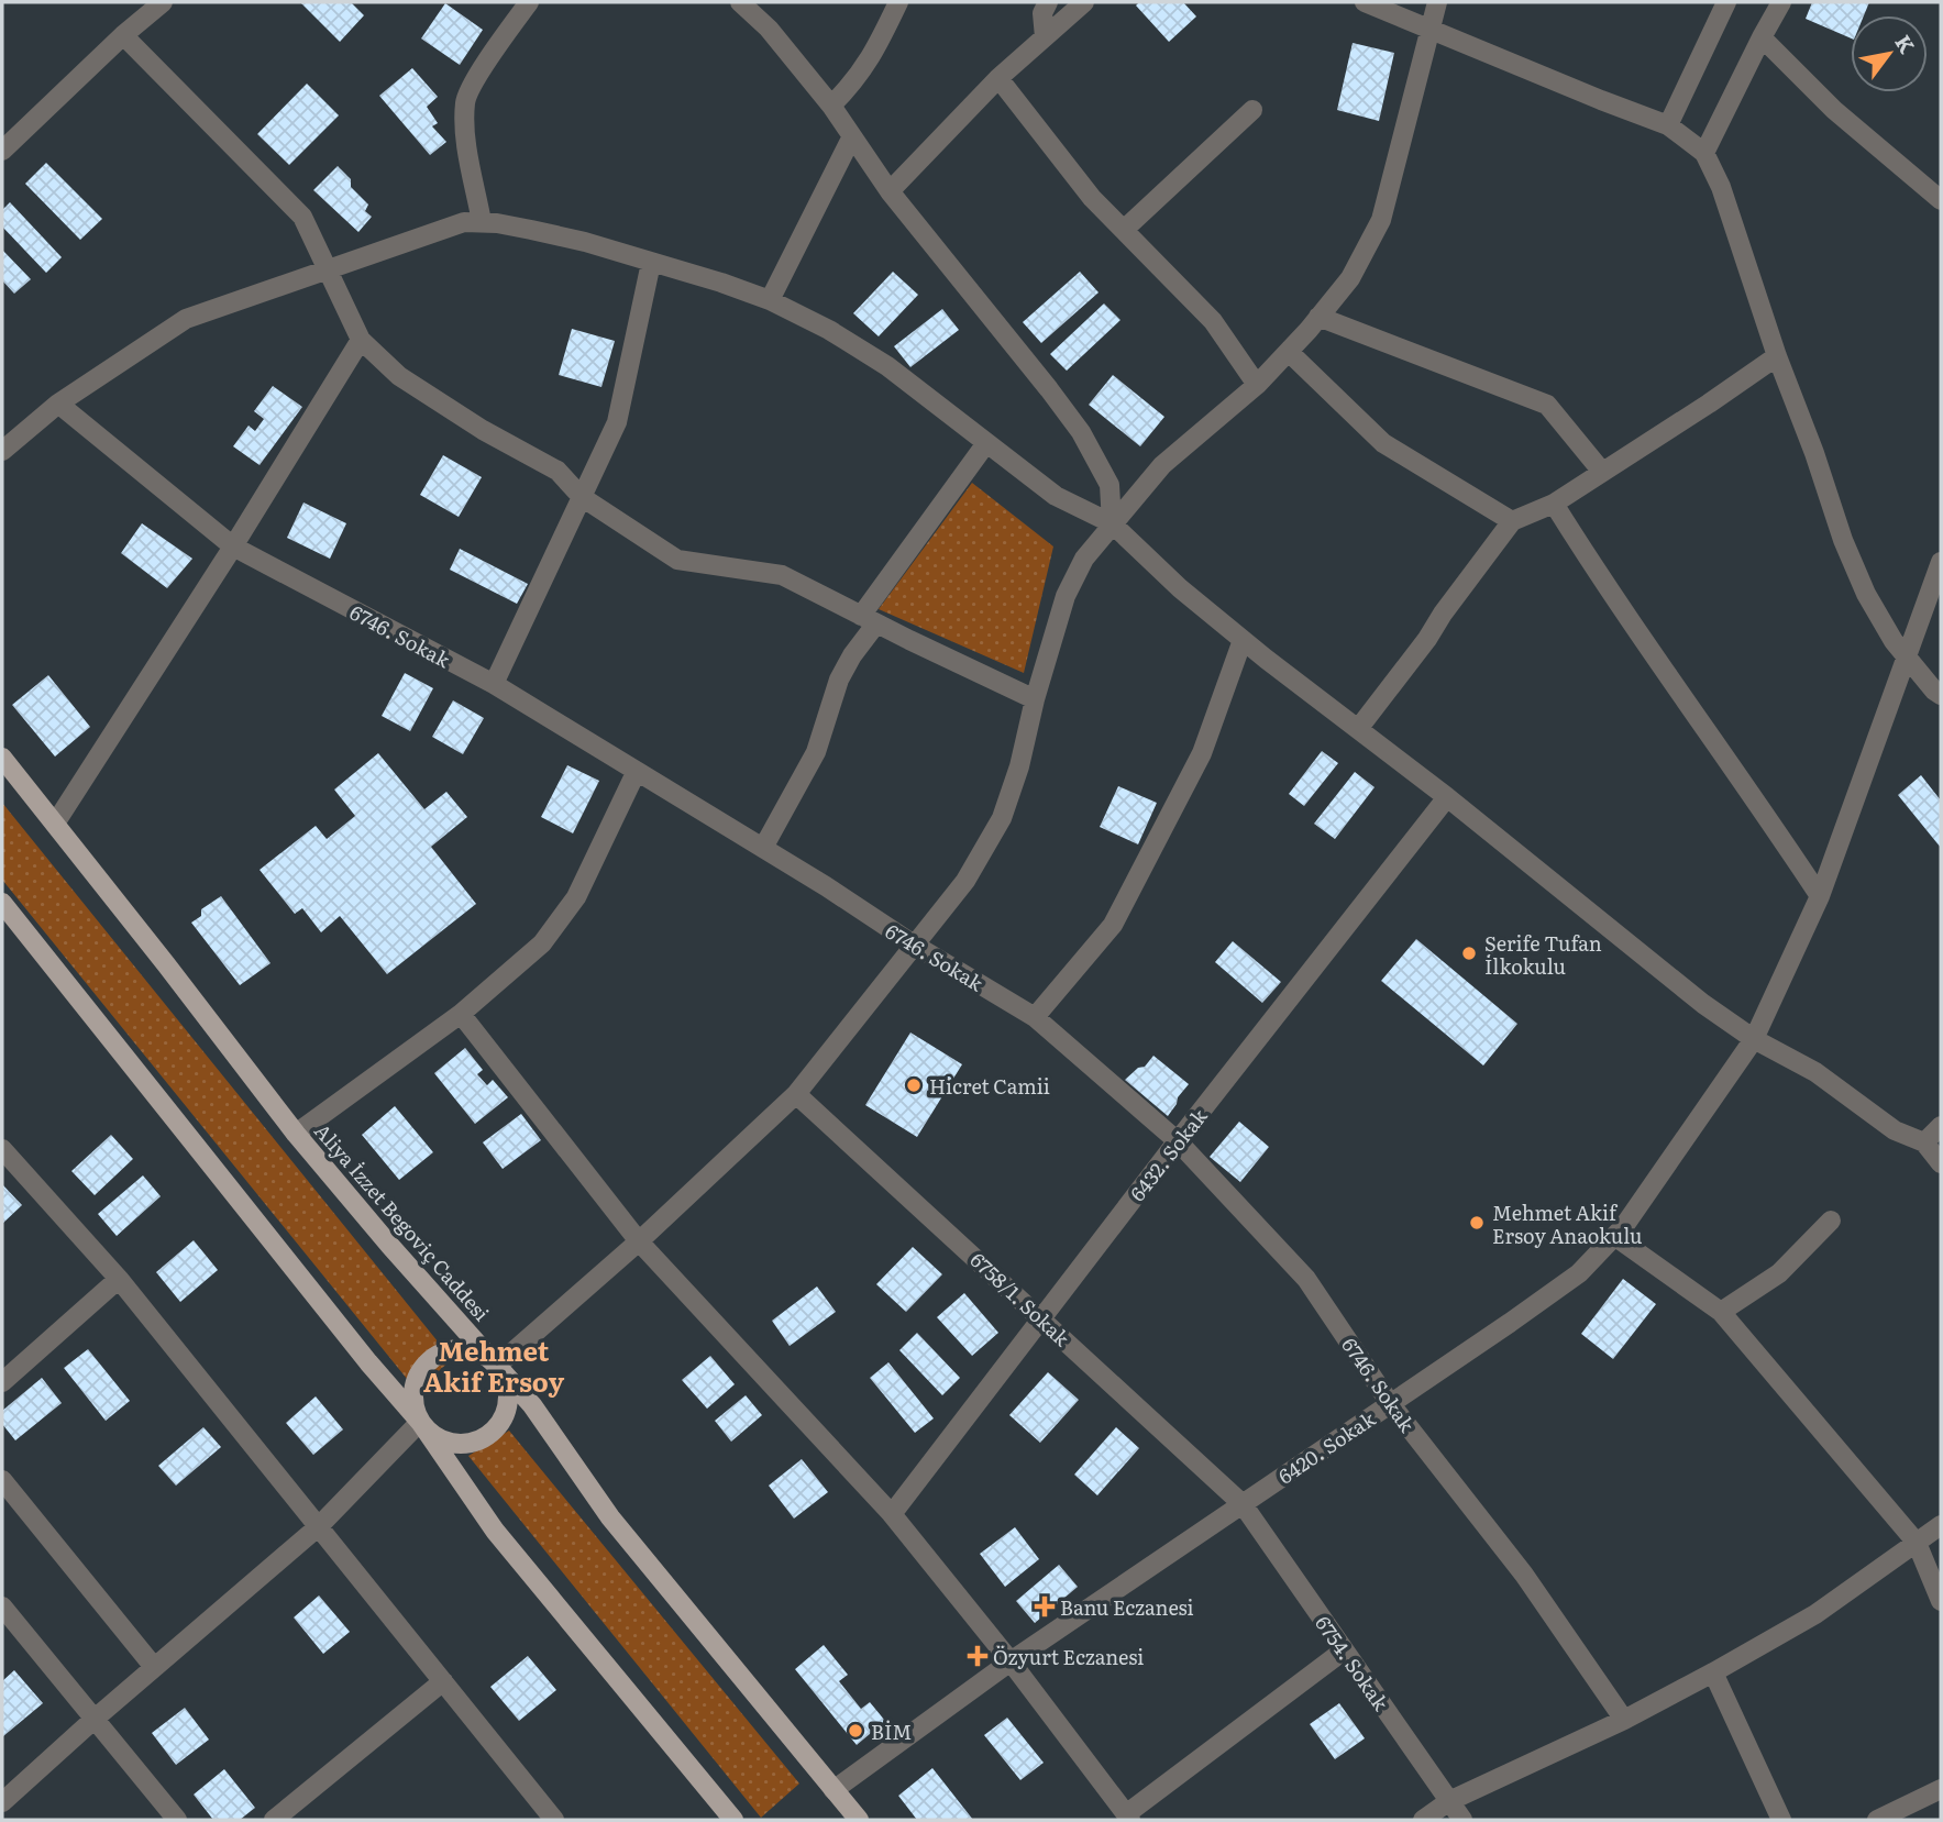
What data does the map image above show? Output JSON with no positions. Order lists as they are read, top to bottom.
{
  "streets": {
    "main road": ["Aliya İzzet Begoviç Caddesi"],
    "street": [
      "6746. Sokak",
      "6432. Sokak",
      "6758/1. Sokak",
      "6420. Sokak",
      "6754. Sokak"
    ]
  },
  "crossings": [
    ["6746. Sokak", "6432. Sokak"],
    ["6746. Sokak", "6420. Sokak"],
    ["6432. Sokak", "6758/1. Sokak"],
    ["Aliya İzzet Begoviç Caddesi", "6420. Sokak"],
    ["6758/1. Sokak", "6420. Sokak"],
    ["6758/1. Sokak", "6754. Sokak"],
    ["6420. Sokak", "6754. Sokak"]
  ],
  "districts": ["Mehmet Akif Ersoy"],
  "places": {
    "other": [
      "Şerife Tufan İlkokulu",
      "Hicret Camii",
      "Mehmet Akif Ersoy Anaokulu",
      "BİM"
    ],
    "health": ["Banu Eczanesi", "Özyurt Eczanesi"]
  },
  "north": "top right"
}
